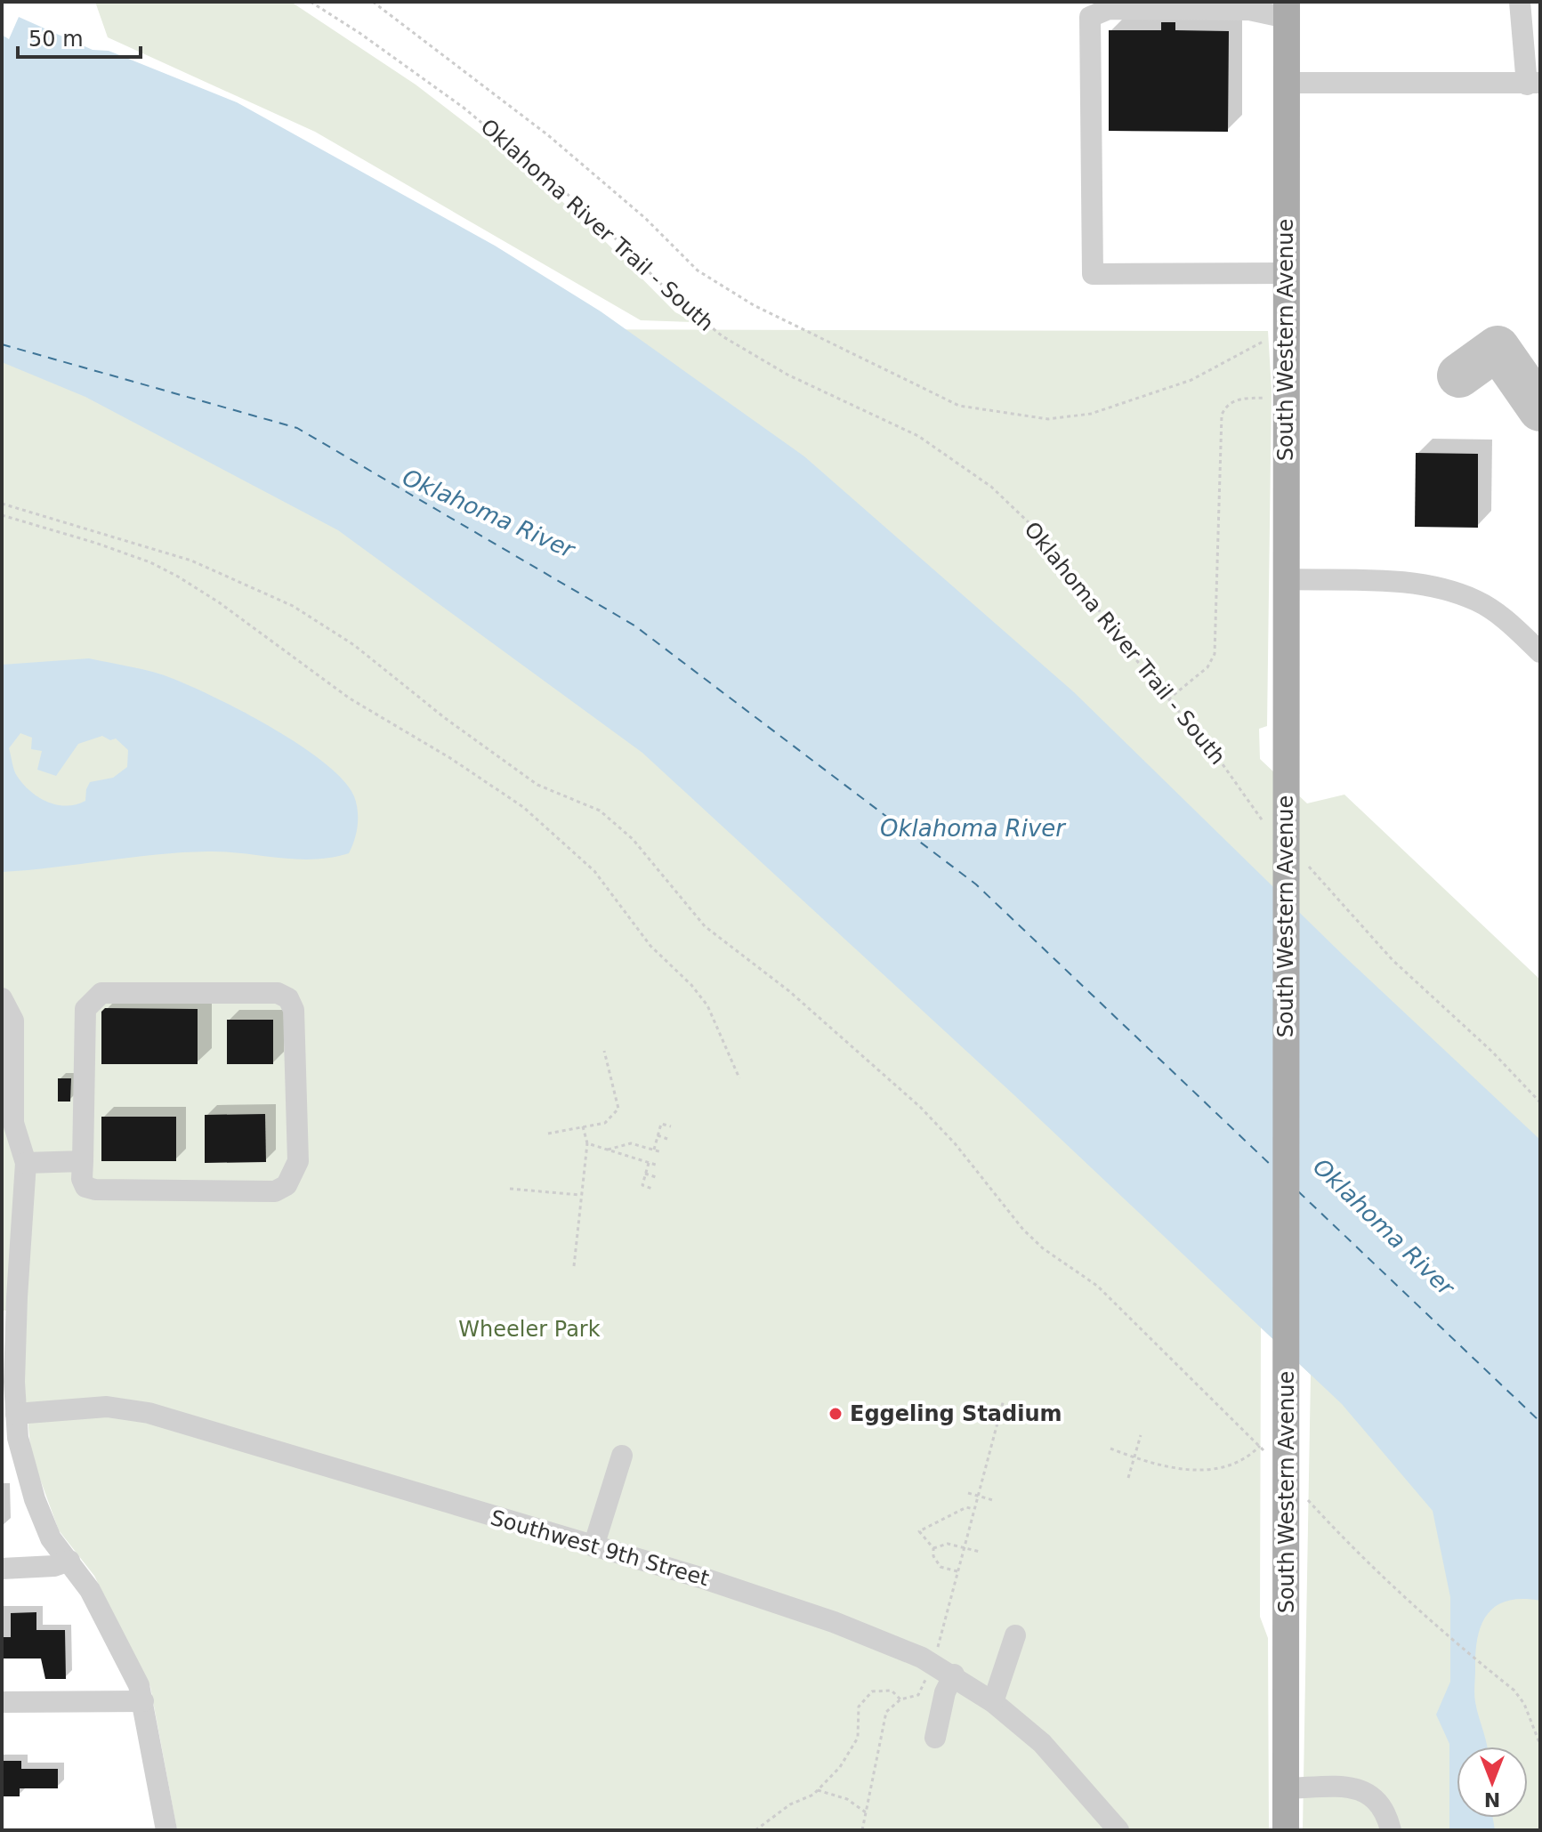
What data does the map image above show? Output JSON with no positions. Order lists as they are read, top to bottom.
{
  "streets": {
    "main road": ["South Western Avenue"],
    "street": ["Southwest 9th Street"],
    "path": ["Oklahoma River Trail - South"]
  },
  "water": ["Oklahoma River"],
  "parks": ["Wheeler Park"],
  "places": ["Eggeling Stadium"],
  "scale_bar": "50 m",
  "north": "bottom"
}
